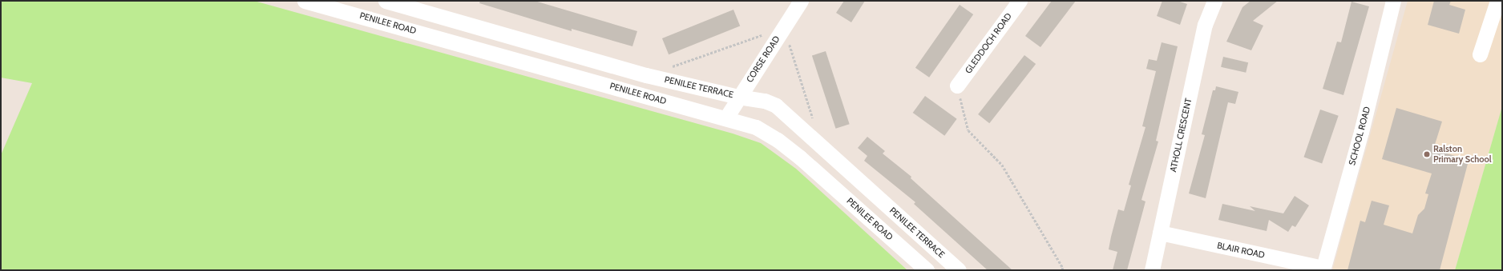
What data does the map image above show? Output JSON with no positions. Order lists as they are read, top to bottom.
{
  "streets": {
    "street": [
      "PENILEE ROAD",
      "GLEDDOCH ROAD",
      "CORSE ROAD",
      "PENILEE TERRACE",
      "ATHOLL CRESCENT",
      "SCHOOL ROAD",
      "BLAIR ROAD"
    ]
  },
  "crossings": [
    ["PENILEE ROAD", "CORSE ROAD"],
    ["CORSE ROAD", "PENILEE TERRACE"],
    ["ATHOLL CRESCENT", "BLAIR ROAD"],
    ["SCHOOL ROAD", "BLAIR ROAD"]
  ],
  "places": ["Ralston Primary School"]
}
